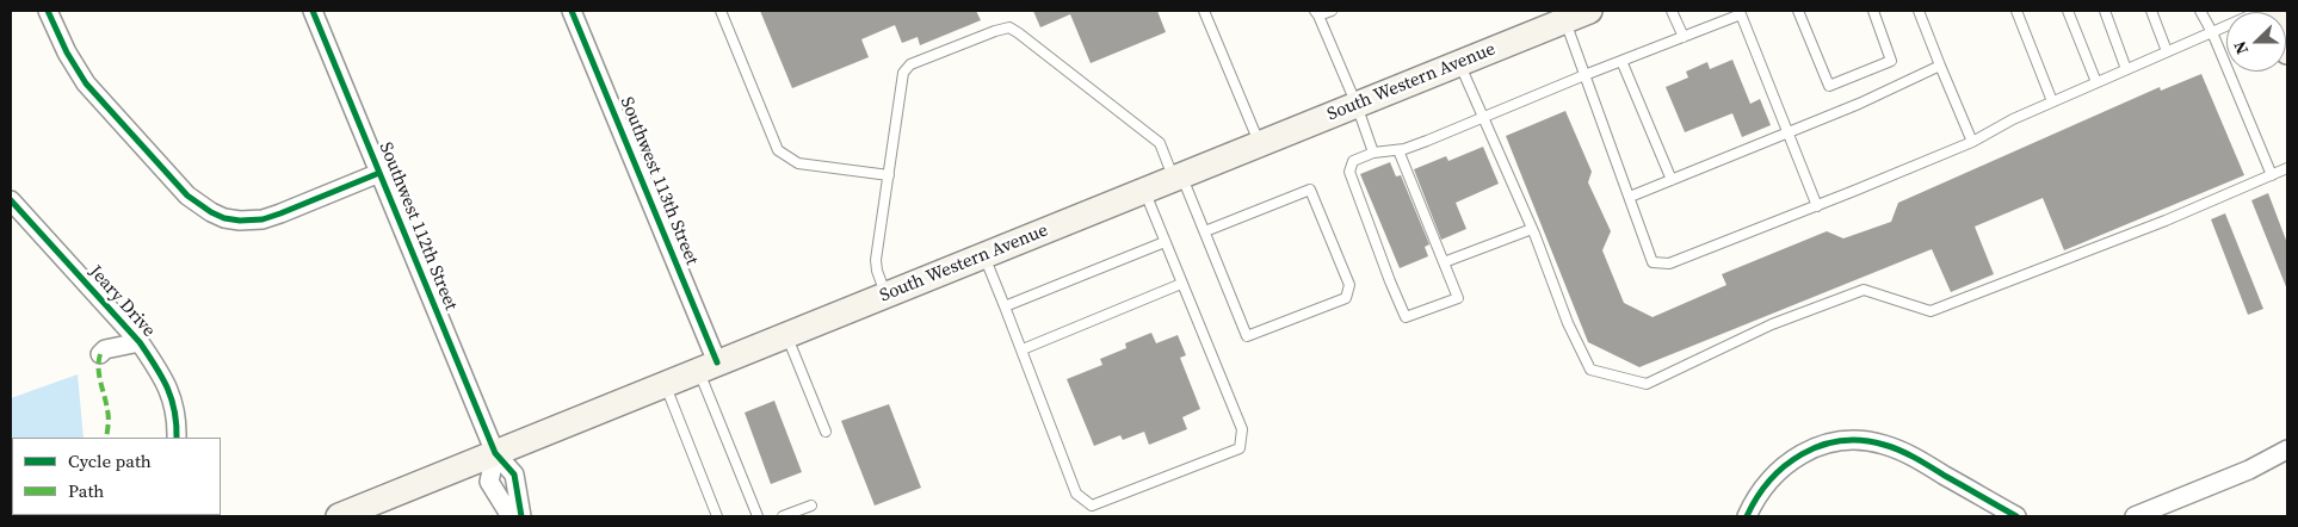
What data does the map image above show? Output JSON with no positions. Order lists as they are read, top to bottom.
{
  "streets": {
    "main road": ["South Western Avenue"],
    "street": ["Southwest 113th Street", "Southwest 112th Street", "Jeary Drive"]
  },
  "crossings": [
    ["South Western Avenue", "Southwest 113th Street"],
    ["South Western Avenue", "Southwest 112th Street"]
  ],
  "legend": ["Cycle path", "Path"],
  "north": "left"
}
